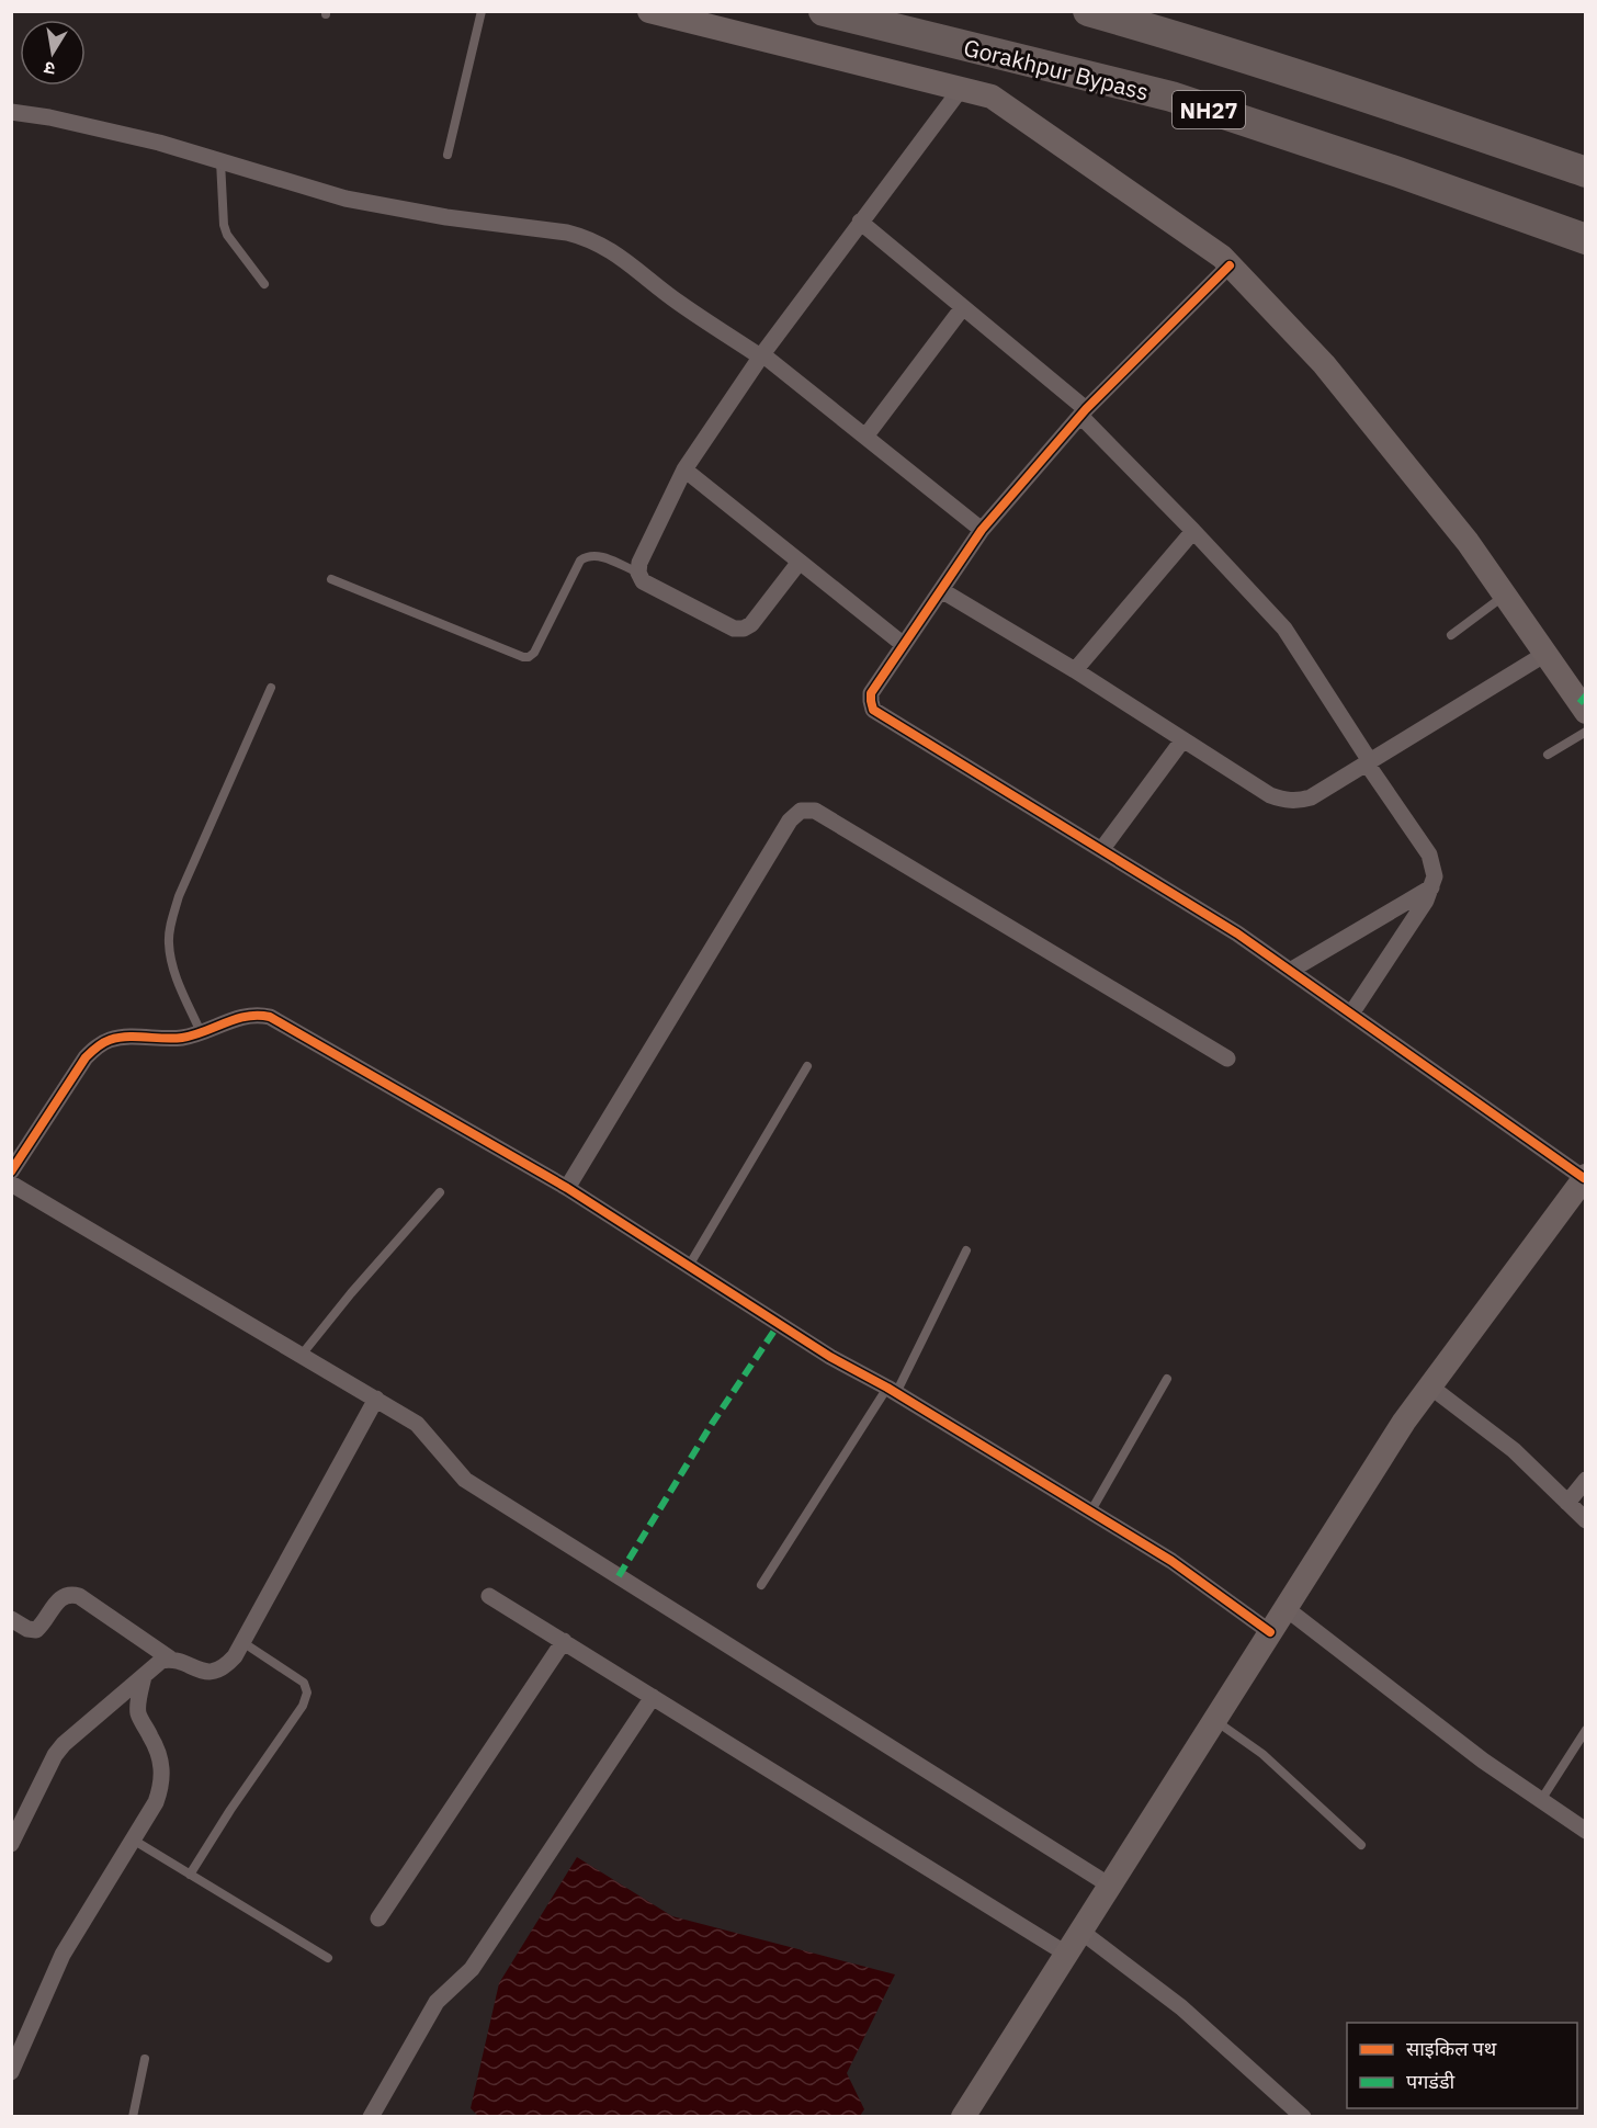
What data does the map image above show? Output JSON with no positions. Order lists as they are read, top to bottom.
{
  "streets": {
    "highway": ["Gorakhpur Bypass", "NH27"]
  },
  "legend": ["साइकिल पथ", "पगडंडी"],
  "north": "bottom"
}
